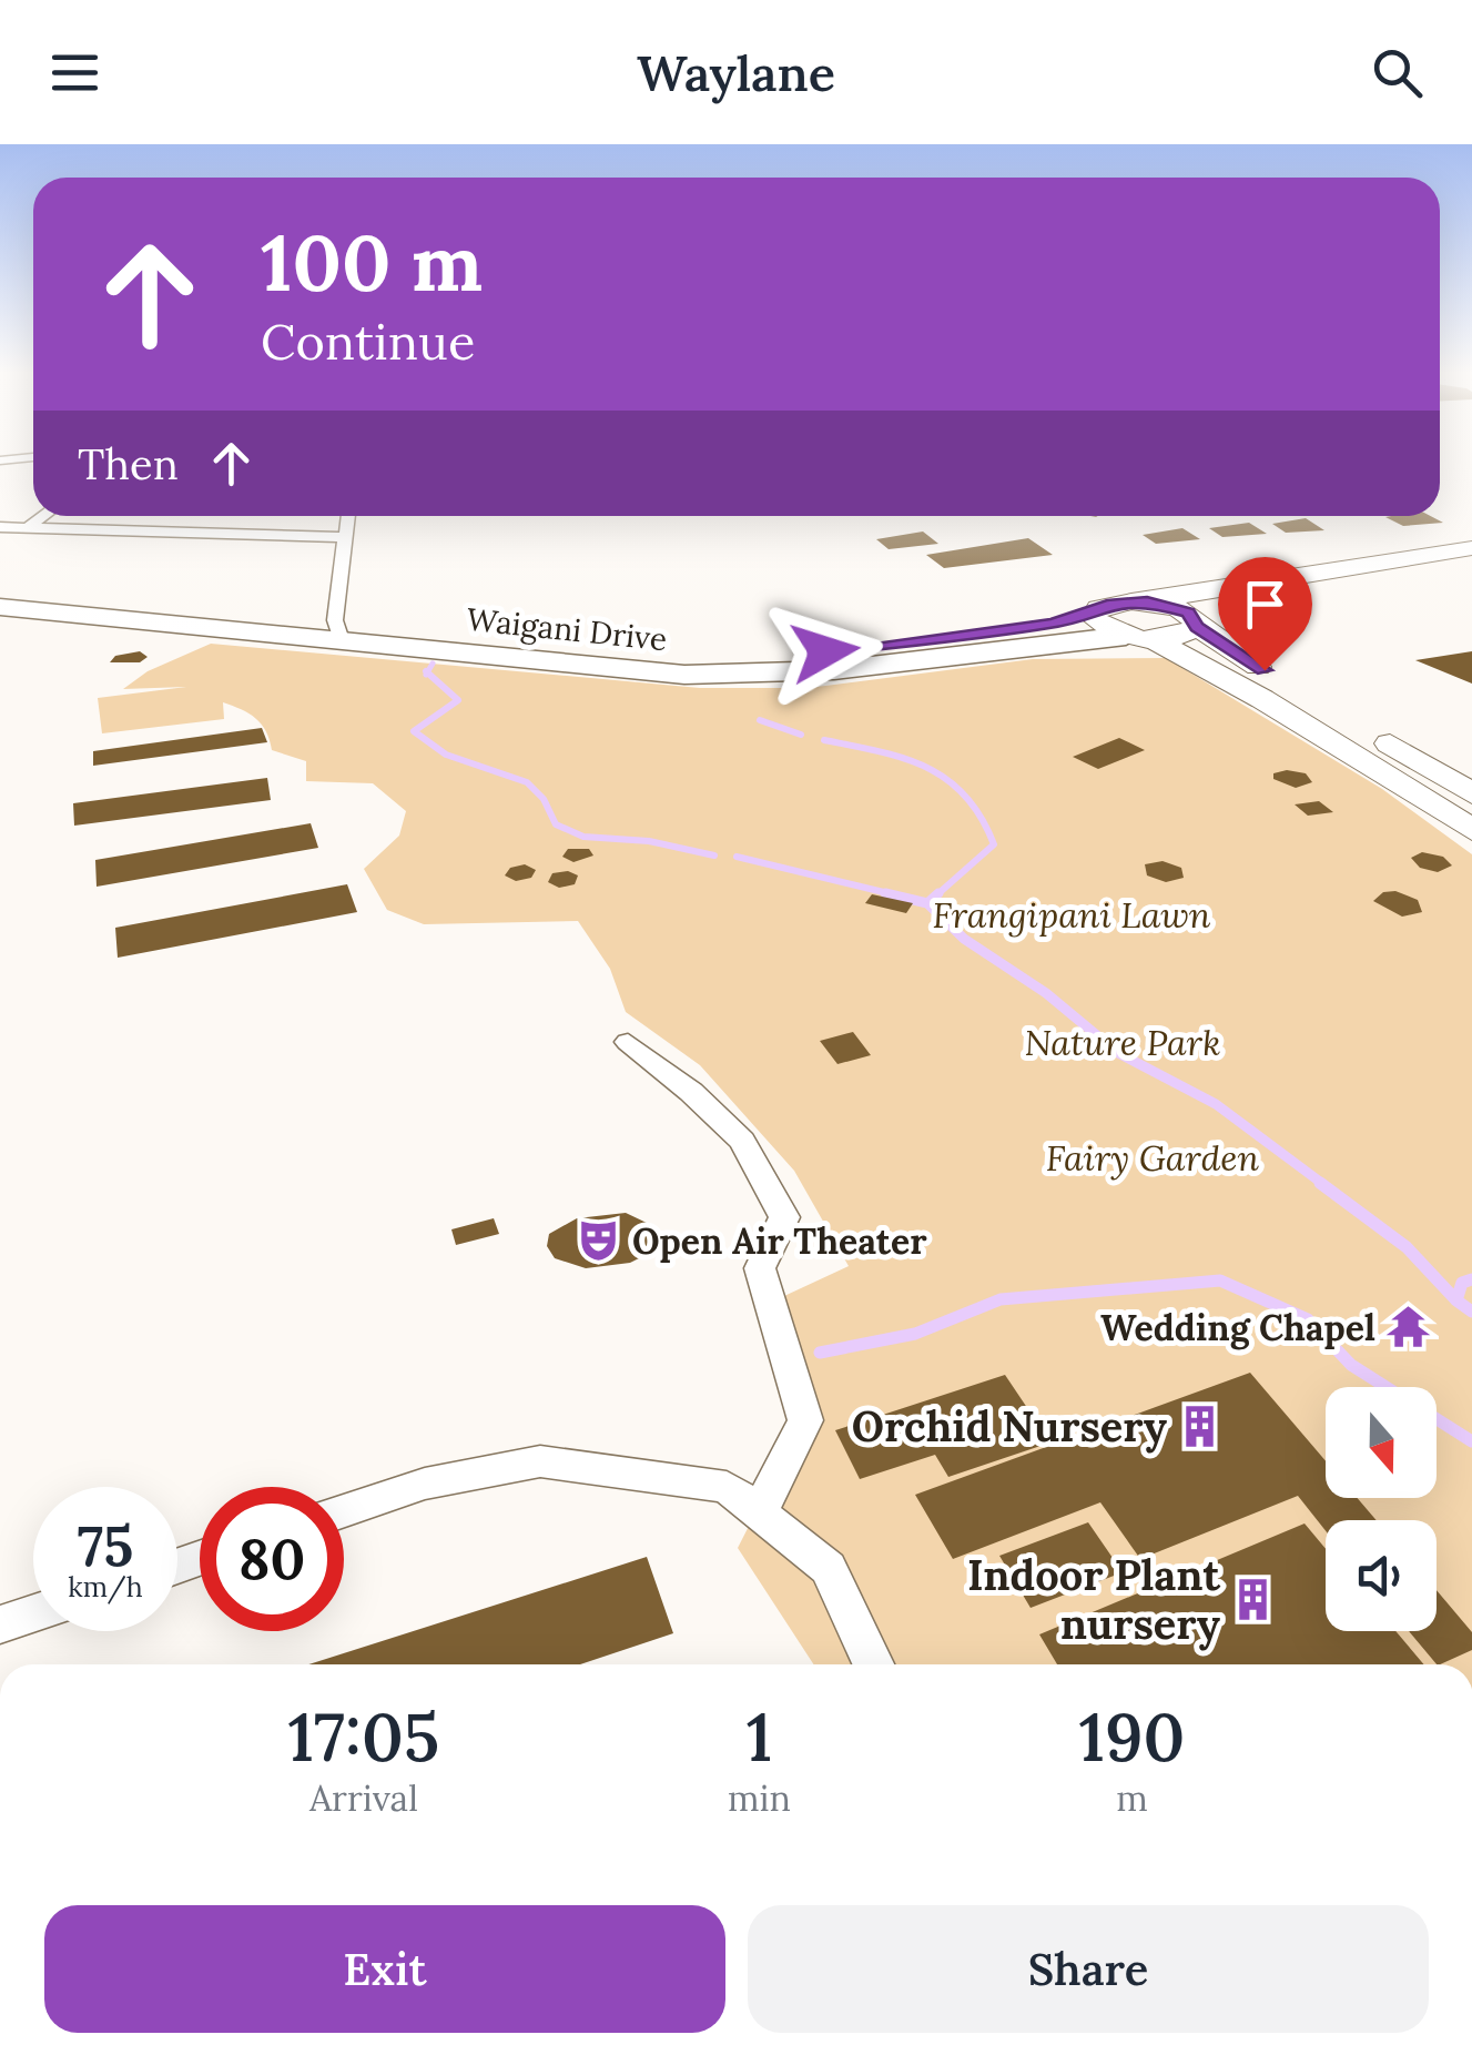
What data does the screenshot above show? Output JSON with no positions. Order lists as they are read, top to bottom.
{
  "streets": {
    "highway": ["Waigani Drive"]
  },
  "parks": ["Frangipani Lawn", "Nature Park", "Fairy Garden"],
  "places": {
    "theatre": ["Open Air Theater"],
    "temple": ["Wedding Chapel"],
    "building": ["Orchid Nursery", "Indoor Plant nursery"]
  },
  "north": "bottom",
  "page": {
    "header": "Waylane",
    "turn": ["100 m", "Continue"],
    "then": "Then",
    "speed": "75 km/h",
    "limit": "80",
    "eta": [
      "17:05",
      "Arrival",
      "1",
      "min",
      "190",
      "m"
    ],
    "buttons": ["Exit", "Share"]
  }
}
